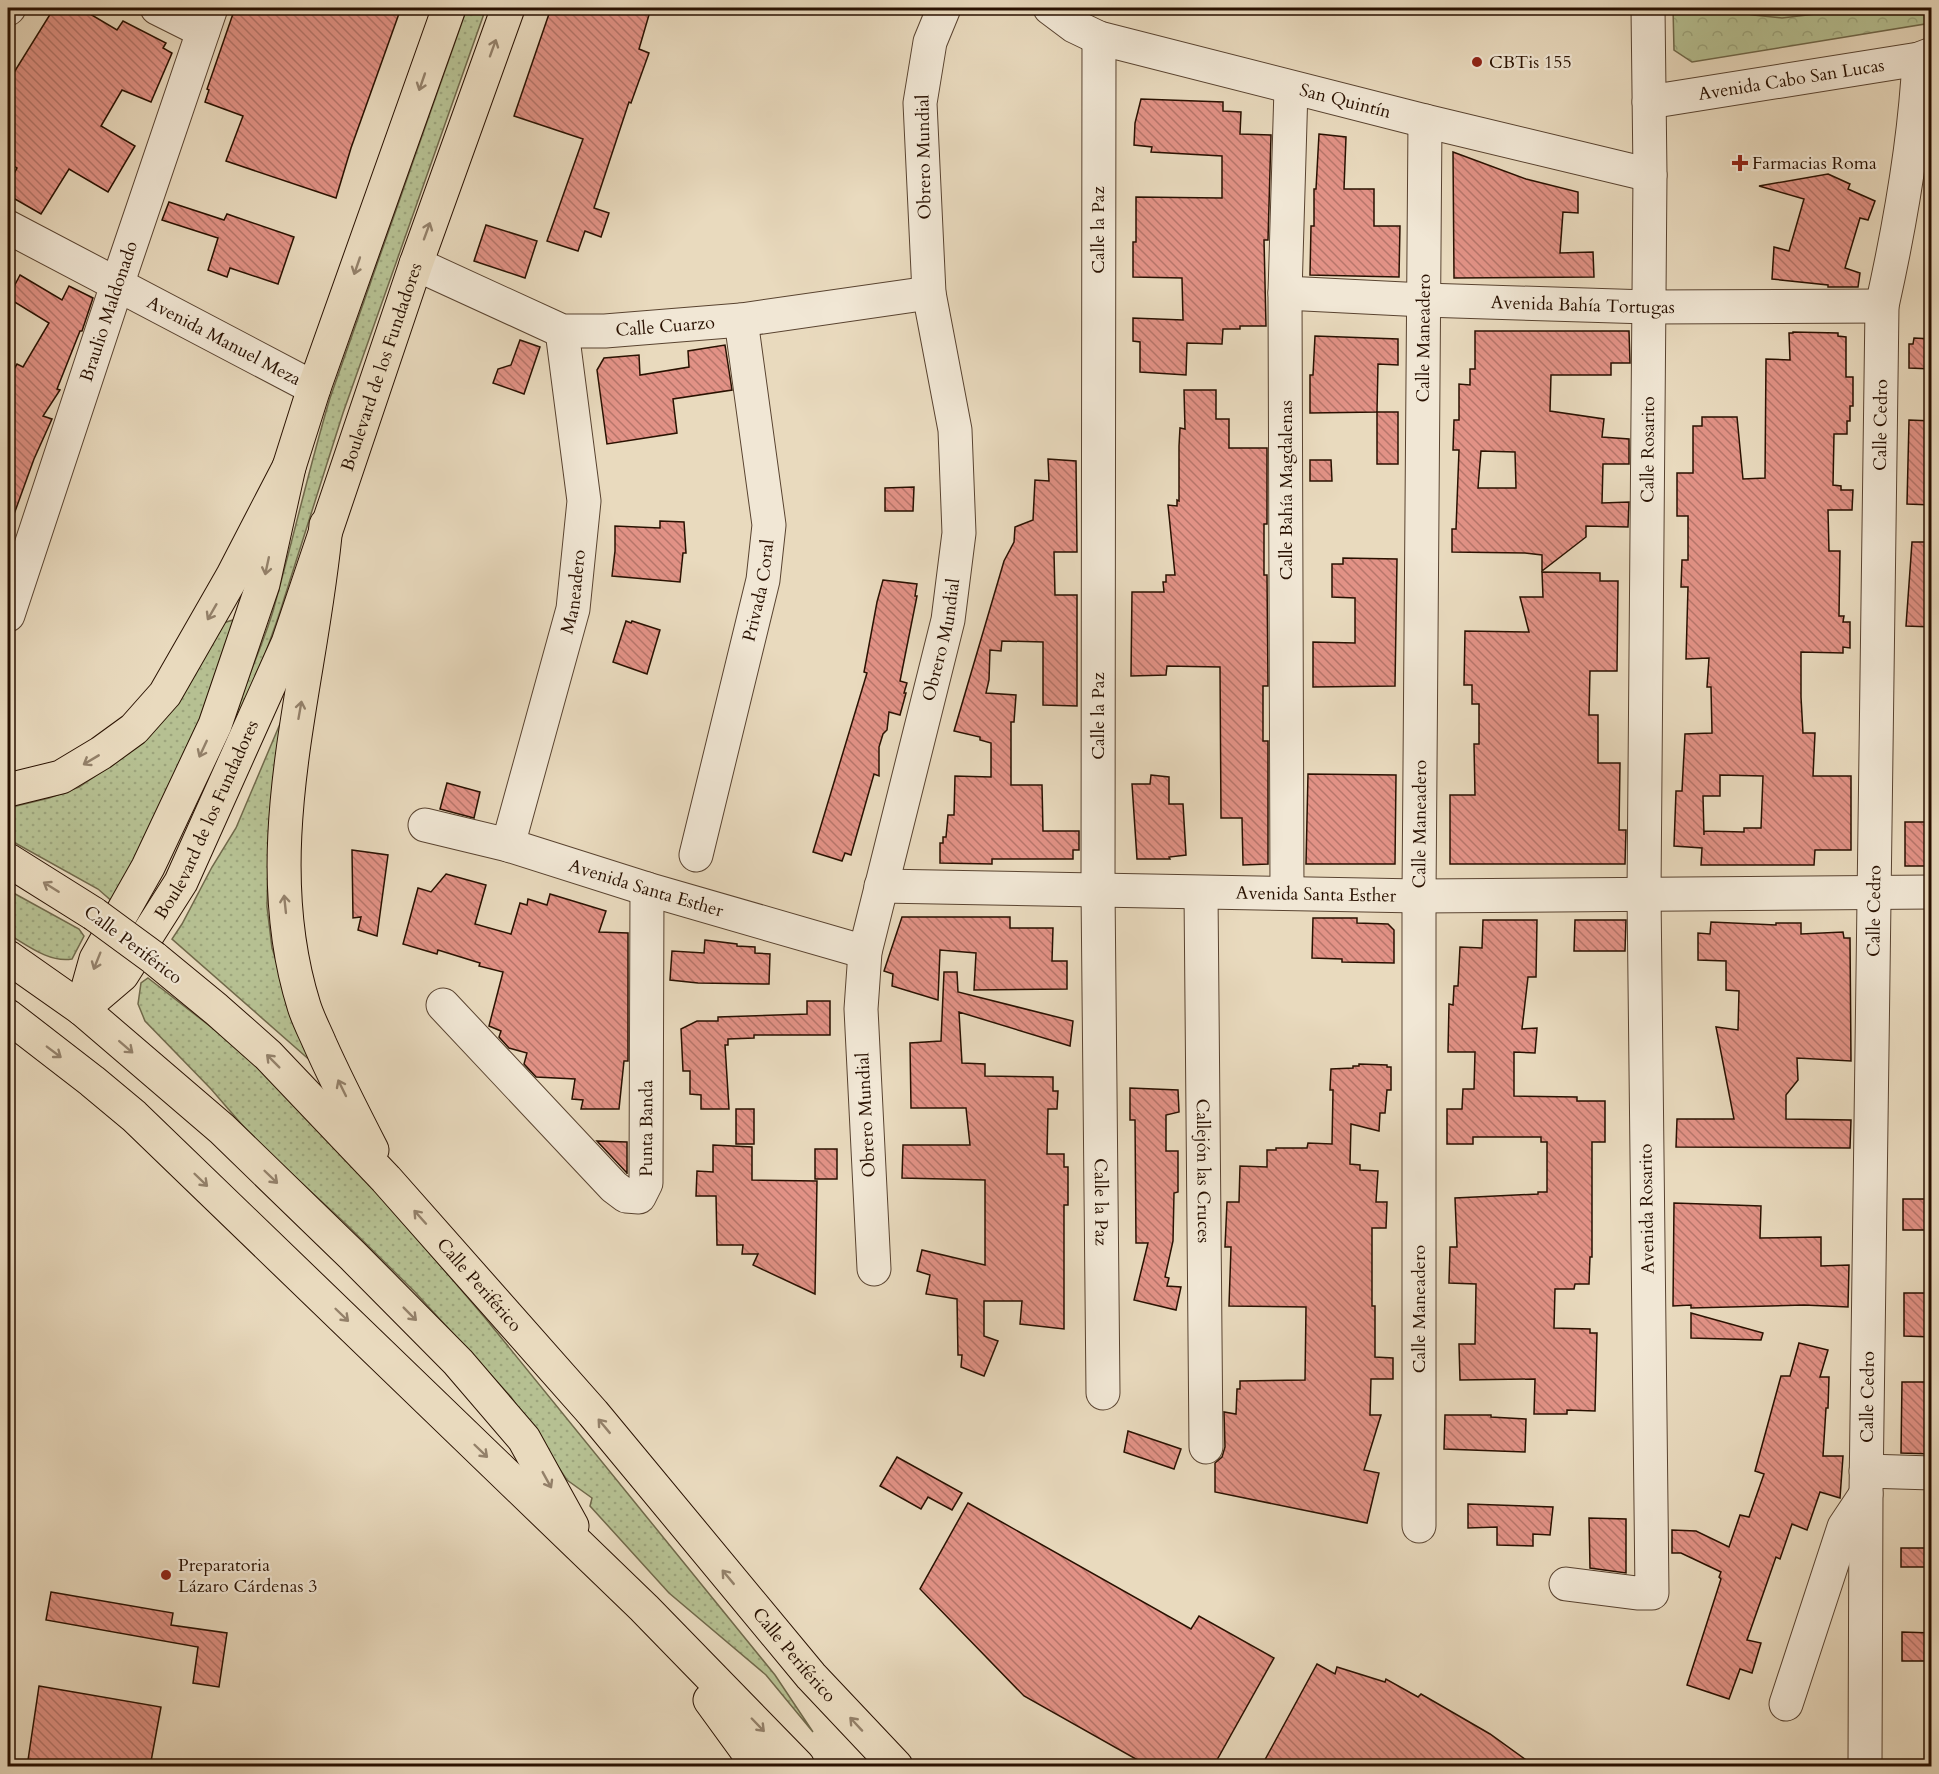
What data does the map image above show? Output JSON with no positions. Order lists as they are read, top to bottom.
{
  "streets": {
    "main road": ["Boulevard de los Fundadores", "Calle Periférico"],
    "street": [
      "Avenida Cabo San Lucas",
      "San Quintín",
      "Obrero Mundial",
      "Calle la Paz",
      "Avenida Bahía Tortugas",
      "Braulio Maldonado",
      "Calle Cuarzo",
      "Calle Maneadero",
      "Avenida Manuel Meza",
      "Calle Cedro",
      "Calle Rosarito",
      "Calle Bahía Magdalenas",
      "Privada Coral",
      "Maneadero",
      "Avenida Santa Esther",
      "Punta Banda",
      "Callejón las Cruces",
      "Avenida Rosarito"
    ]
  },
  "crossings": [
    ["Avenida Cabo San Lucas", "Calle Cedro"],
    ["Avenida Cabo San Lucas", "Calle Rosarito"],
    ["San Quintín", "Calle la Paz"],
    ["San Quintín", "Calle Maneadero"],
    ["San Quintín", "Calle Rosarito"],
    ["San Quintín", "Calle Bahía Magdalenas"],
    ["Obrero Mundial", "Calle Cuarzo"],
    ["Obrero Mundial", "Avenida Santa Esther"],
    ["Calle la Paz", "Avenida Santa Esther"],
    ["Avenida Bahía Tortugas", "Calle Maneadero"],
    ["Avenida Bahía Tortugas", "Calle Cedro"],
    ["Avenida Bahía Tortugas", "Calle Rosarito"],
    ["Avenida Bahía Tortugas", "Calle Bahía Magdalenas"],
    ["Braulio Maldonado", "Avenida Manuel Meza"],
    ["Calle Cuarzo", "Boulevard de los Fundadores"],
    ["Calle Cuarzo", "Privada Coral"],
    ["Calle Cuarzo", "Maneadero"],
    ["Calle Maneadero", "Avenida Santa Esther"],
    ["Avenida Manuel Meza", "Boulevard de los Fundadores"],
    ["Calle Cedro", "Avenida Santa Esther"],
    ["Calle Rosarito", "Avenida Santa Esther"],
    ["Calle Rosarito", "Avenida Rosarito"],
    ["Calle Bahía Magdalenas", "Avenida Santa Esther"],
    ["Maneadero", "Avenida Santa Esther"],
    ["Avenida Santa Esther", "Punta Banda"],
    ["Avenida Santa Esther", "Callejón las Cruces"],
    ["Avenida Santa Esther", "Avenida Rosarito"]
  ],
  "places": {
    "other": ["CBTis 155", "Preparatoria Lázaro Cárdenas 3"],
    "health": ["Farmacias Roma"]
  }
}
